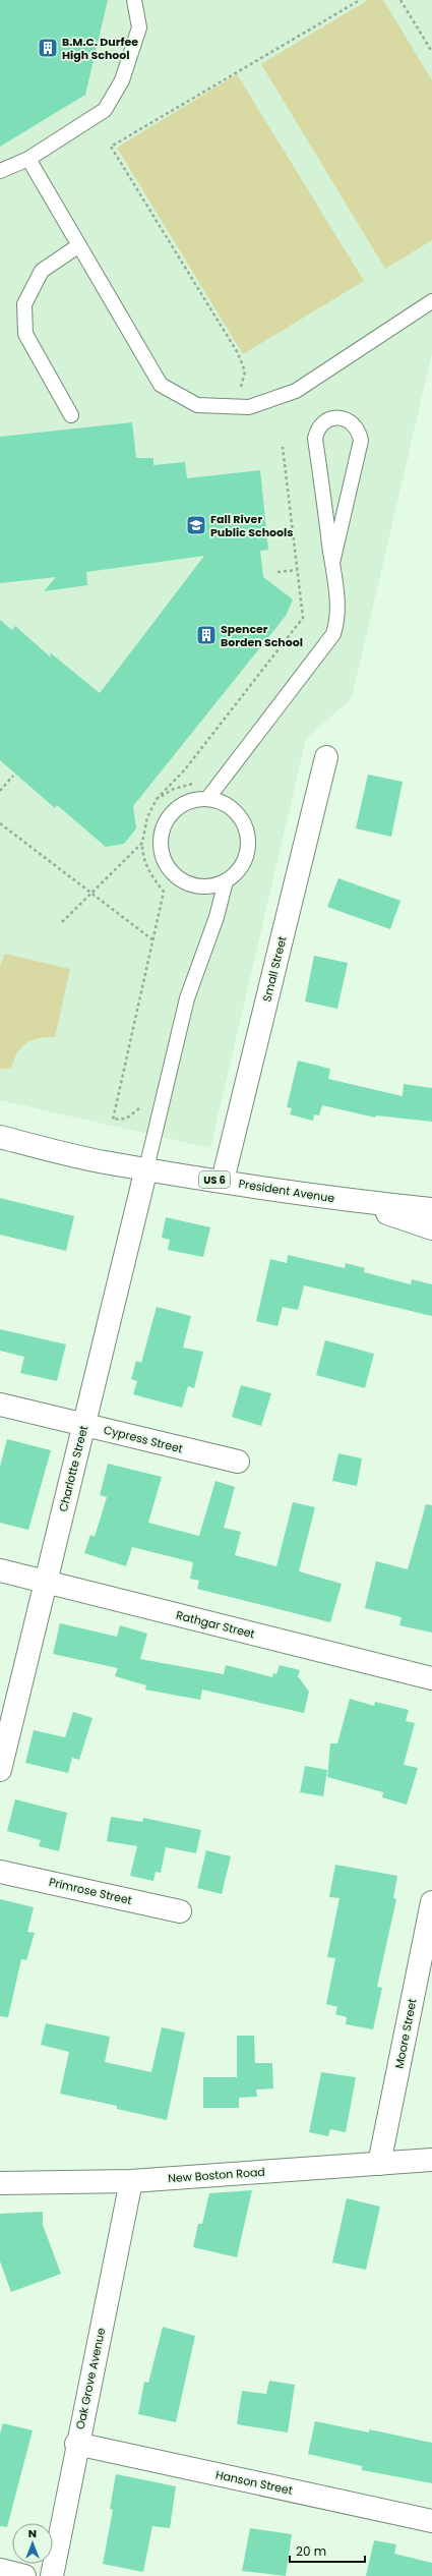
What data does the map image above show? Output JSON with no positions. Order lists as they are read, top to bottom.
{
  "streets": {
    "street": [
      "Small Street",
      "US 6",
      "President Avenue",
      "Cypress Street",
      "Charlotte Street",
      "Rathgar Street",
      "Primrose Street",
      "Moore Street",
      "New Boston Road",
      "Oak Grove Avenue",
      "Hanson Street"
    ]
  },
  "crossings": [
    ["Small Street", "President Avenue"],
    ["President Avenue", "Charlotte Street"],
    ["Cypress Street", "Charlotte Street"],
    ["Charlotte Street", "Rathgar Street"],
    ["Moore Street", "New Boston Road"],
    ["New Boston Road", "Oak Grove Avenue"],
    ["Oak Grove Avenue", "Hanson Street"]
  ],
  "places": {
    "building": ["B.M.C. Durfee High School", "Spencer Borden School"],
    "school or university": ["Fall River Public Schools"]
  },
  "scale_bar": "20 m",
  "north": "top"
}
